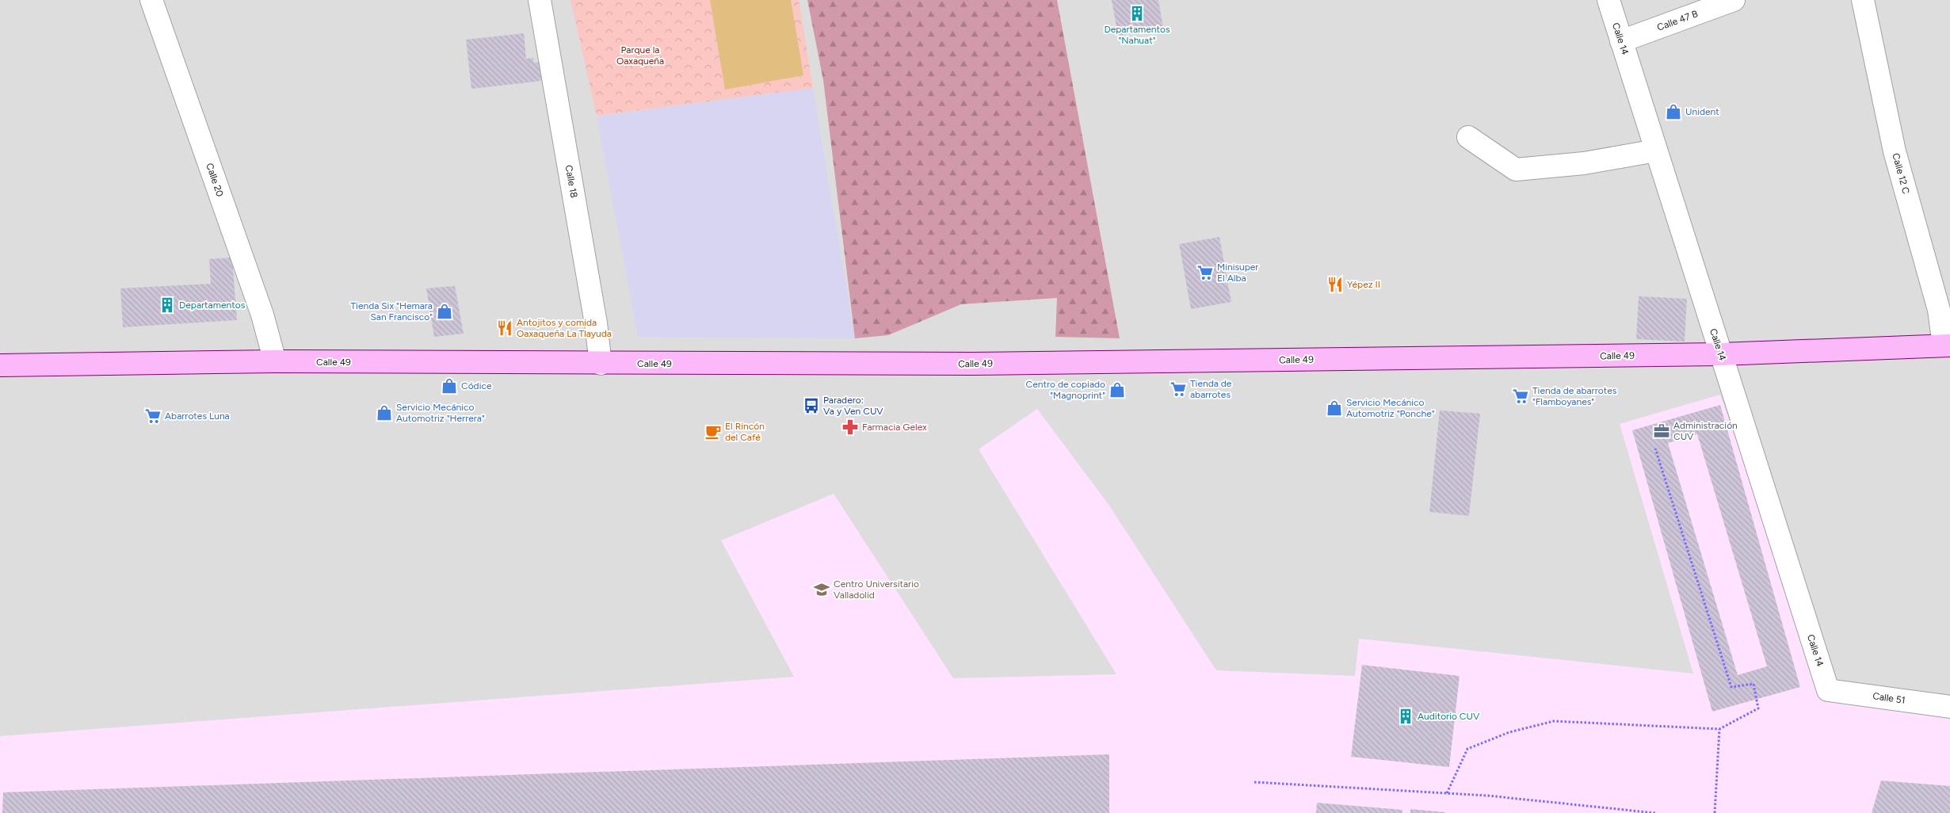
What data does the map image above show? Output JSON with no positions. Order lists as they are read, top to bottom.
{
  "streets": {
    "street": [
      "Calle 47 B",
      "Calle 14",
      "Calle 12 C",
      "Calle 20",
      "Calle 18",
      "Calle 49",
      "Calle 51"
    ]
  },
  "crossings": [
    ["Calle 47 B", "Calle 14"],
    ["Calle 14", "Calle 49"],
    ["Calle 14", "Calle 51"],
    ["Calle 12 C", "Calle 49"],
    ["Calle 20", "Calle 49"],
    ["Calle 18", "Calle 49"]
  ],
  "parks": ["Parque la Oaxaqueña"],
  "places": {
    "building": ["Departamentos \"Nahuat\"", "Departamentos", "Auditorio CUV"],
    "shop": [
      "Unident",
      "Tienda Six \"Hemara San Francisco\"",
      "Códice",
      "Centro de copiado \"Magnoprint\"",
      "Servicio Mecánico Automotriz \"Ponche\"",
      "Servicio Mecánico Automotriz \"Herrera\""
    ],
    "supermarket": [
      "Minisuper El Alba",
      "Tienda de abarrotes",
      "Tienda de abarrotes \"Flamboyanes\"",
      "Abarrotes Luna"
    ],
    "restaurant": ["Yépez II", "Antojitos y comida Oaxaqueña La Tlayuda"],
    "bus stop": ["Paradero: Va y Ven CUV"],
    "pharmacy": ["Farmacia Gelex"],
    "office": ["Administración CUV"],
    "cafe": ["El Rincón del Café"],
    "school or university": ["Centro Universitario Valladolid"]
  }
}
